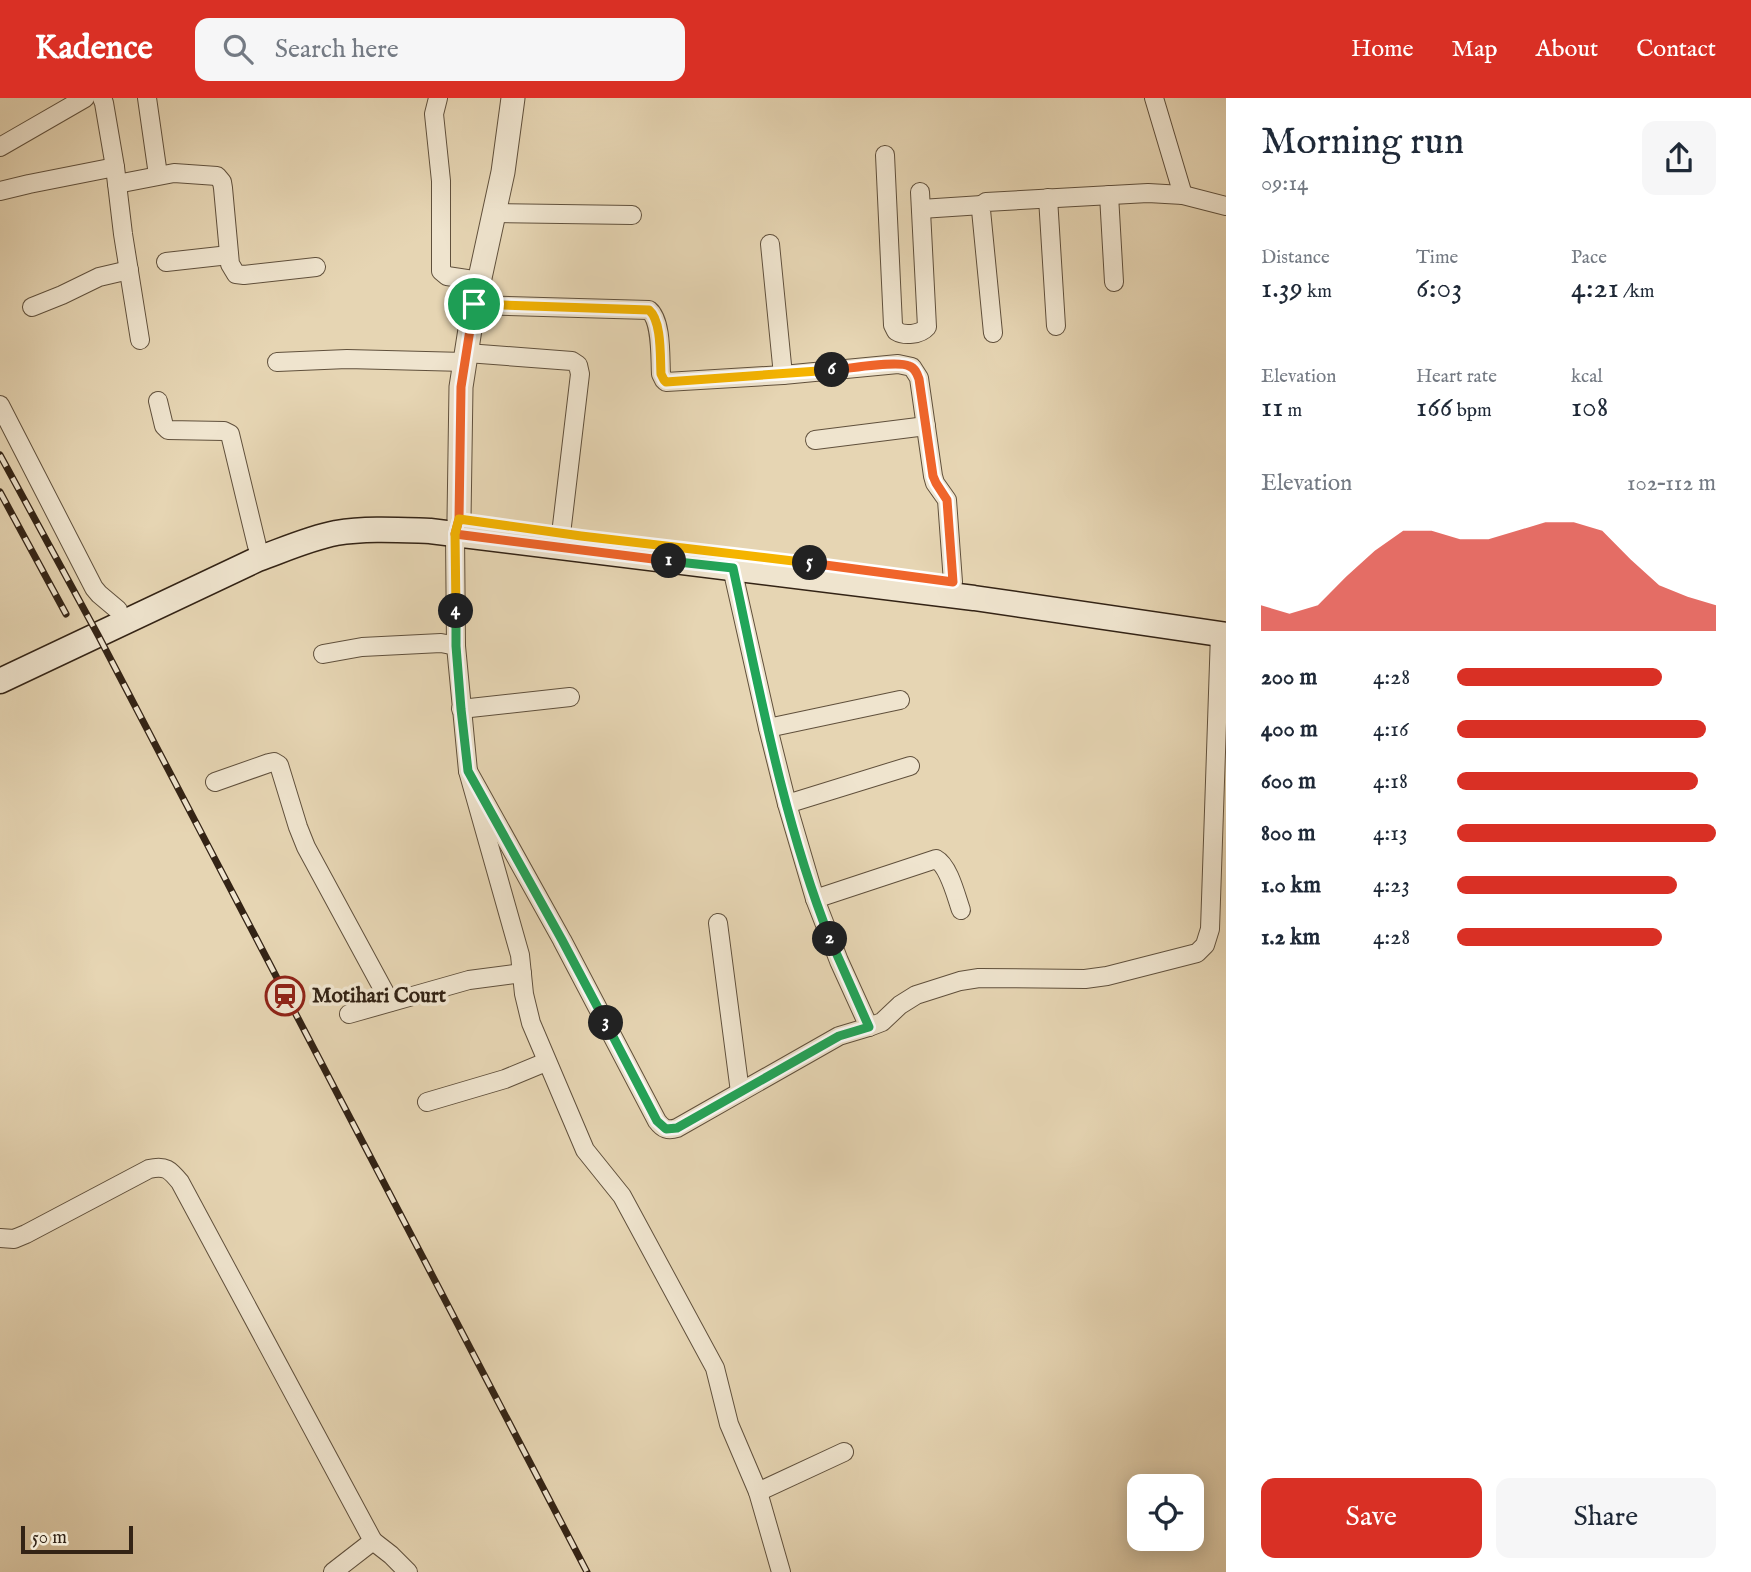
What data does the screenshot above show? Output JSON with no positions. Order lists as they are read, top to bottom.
{
  "places": {
    "station": ["Motihari Court"]
  },
  "scale_bar": "50 m",
  "page": {
    "header": "Kadence",
    "search": "Search here",
    "nav": [
      "Home",
      "Map",
      "About",
      "Contact"
    ],
    "heading": ["Morning run", "09:14"],
    "stats": [
      ["Distance", "1.39 km"],
      ["Time", "6:03"],
      ["Pace", "4:21 /km"],
      ["Elevation", "11 m"],
      ["Heart rate", "166 bpm"],
      ["kcal", "108"]
    ],
    "pins": [
      "6",
      "1",
      "5",
      "4",
      "2",
      "3"
    ],
    "chart": ["Elevation", "102–112 m"],
    "list": [
      {
        "name": "200 m",
        "note": "4:28"
      },
      {
        "name": "400 m",
        "note": "4:16"
      },
      {
        "name": "600 m",
        "note": "4:18"
      },
      {
        "name": "800 m",
        "note": "4:13"
      },
      {
        "name": "1.0 km",
        "note": "4:23"
      },
      {
        "name": "1.2 km",
        "note": "4:28"
      }
    ],
    "buttons": ["Save", "Share"],
    "scale": "50 m"
  }
}
